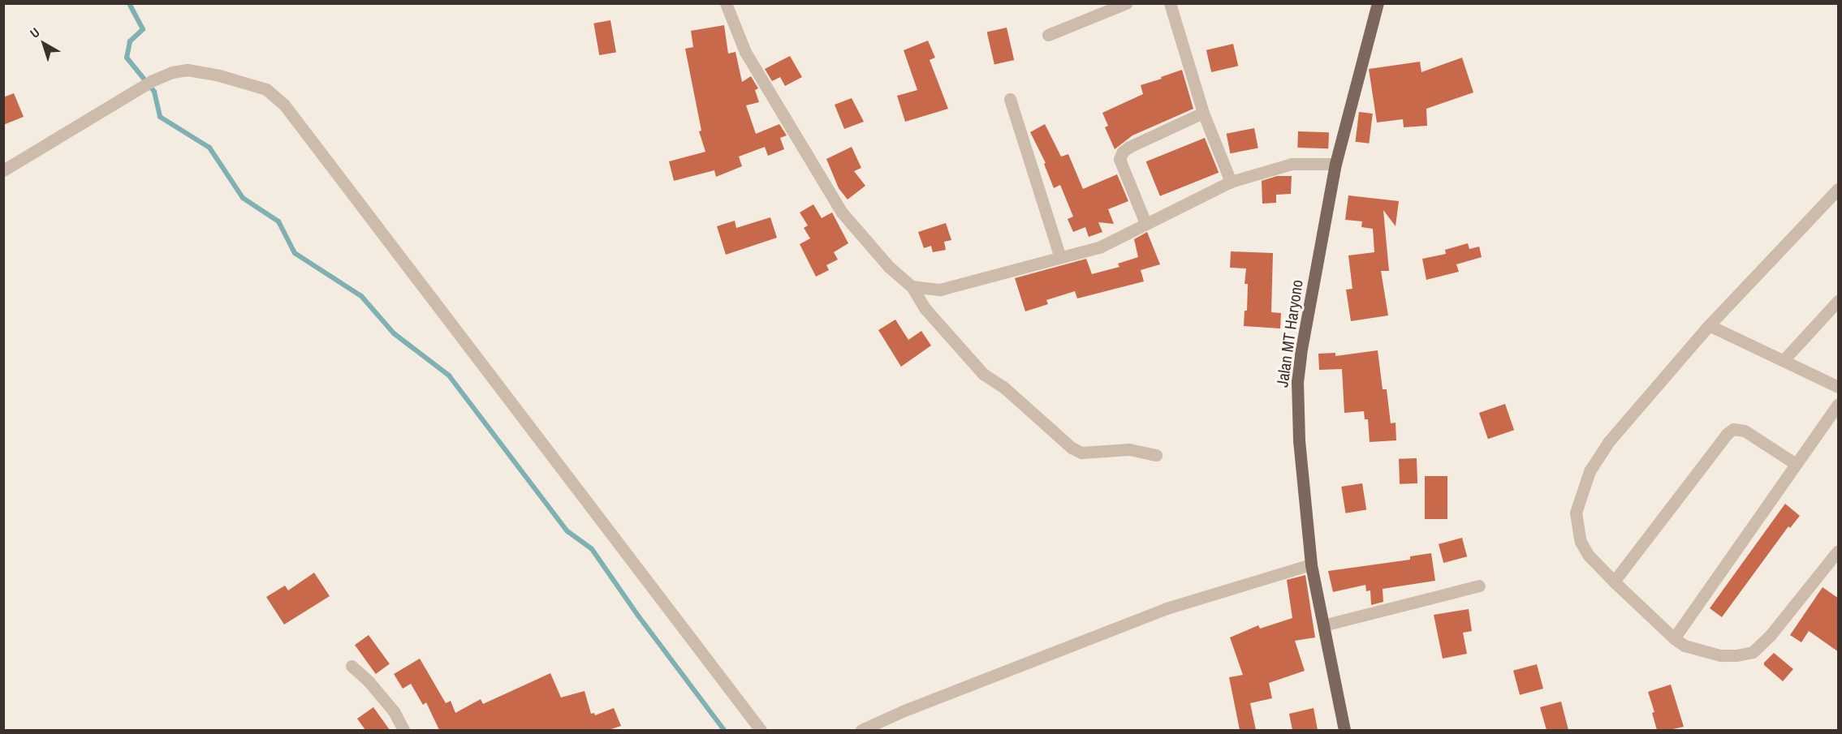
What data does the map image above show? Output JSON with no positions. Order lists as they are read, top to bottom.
{
  "streets": {
    "main road": ["Jalan MT Haryono"]
  },
  "north": "top left"
}
